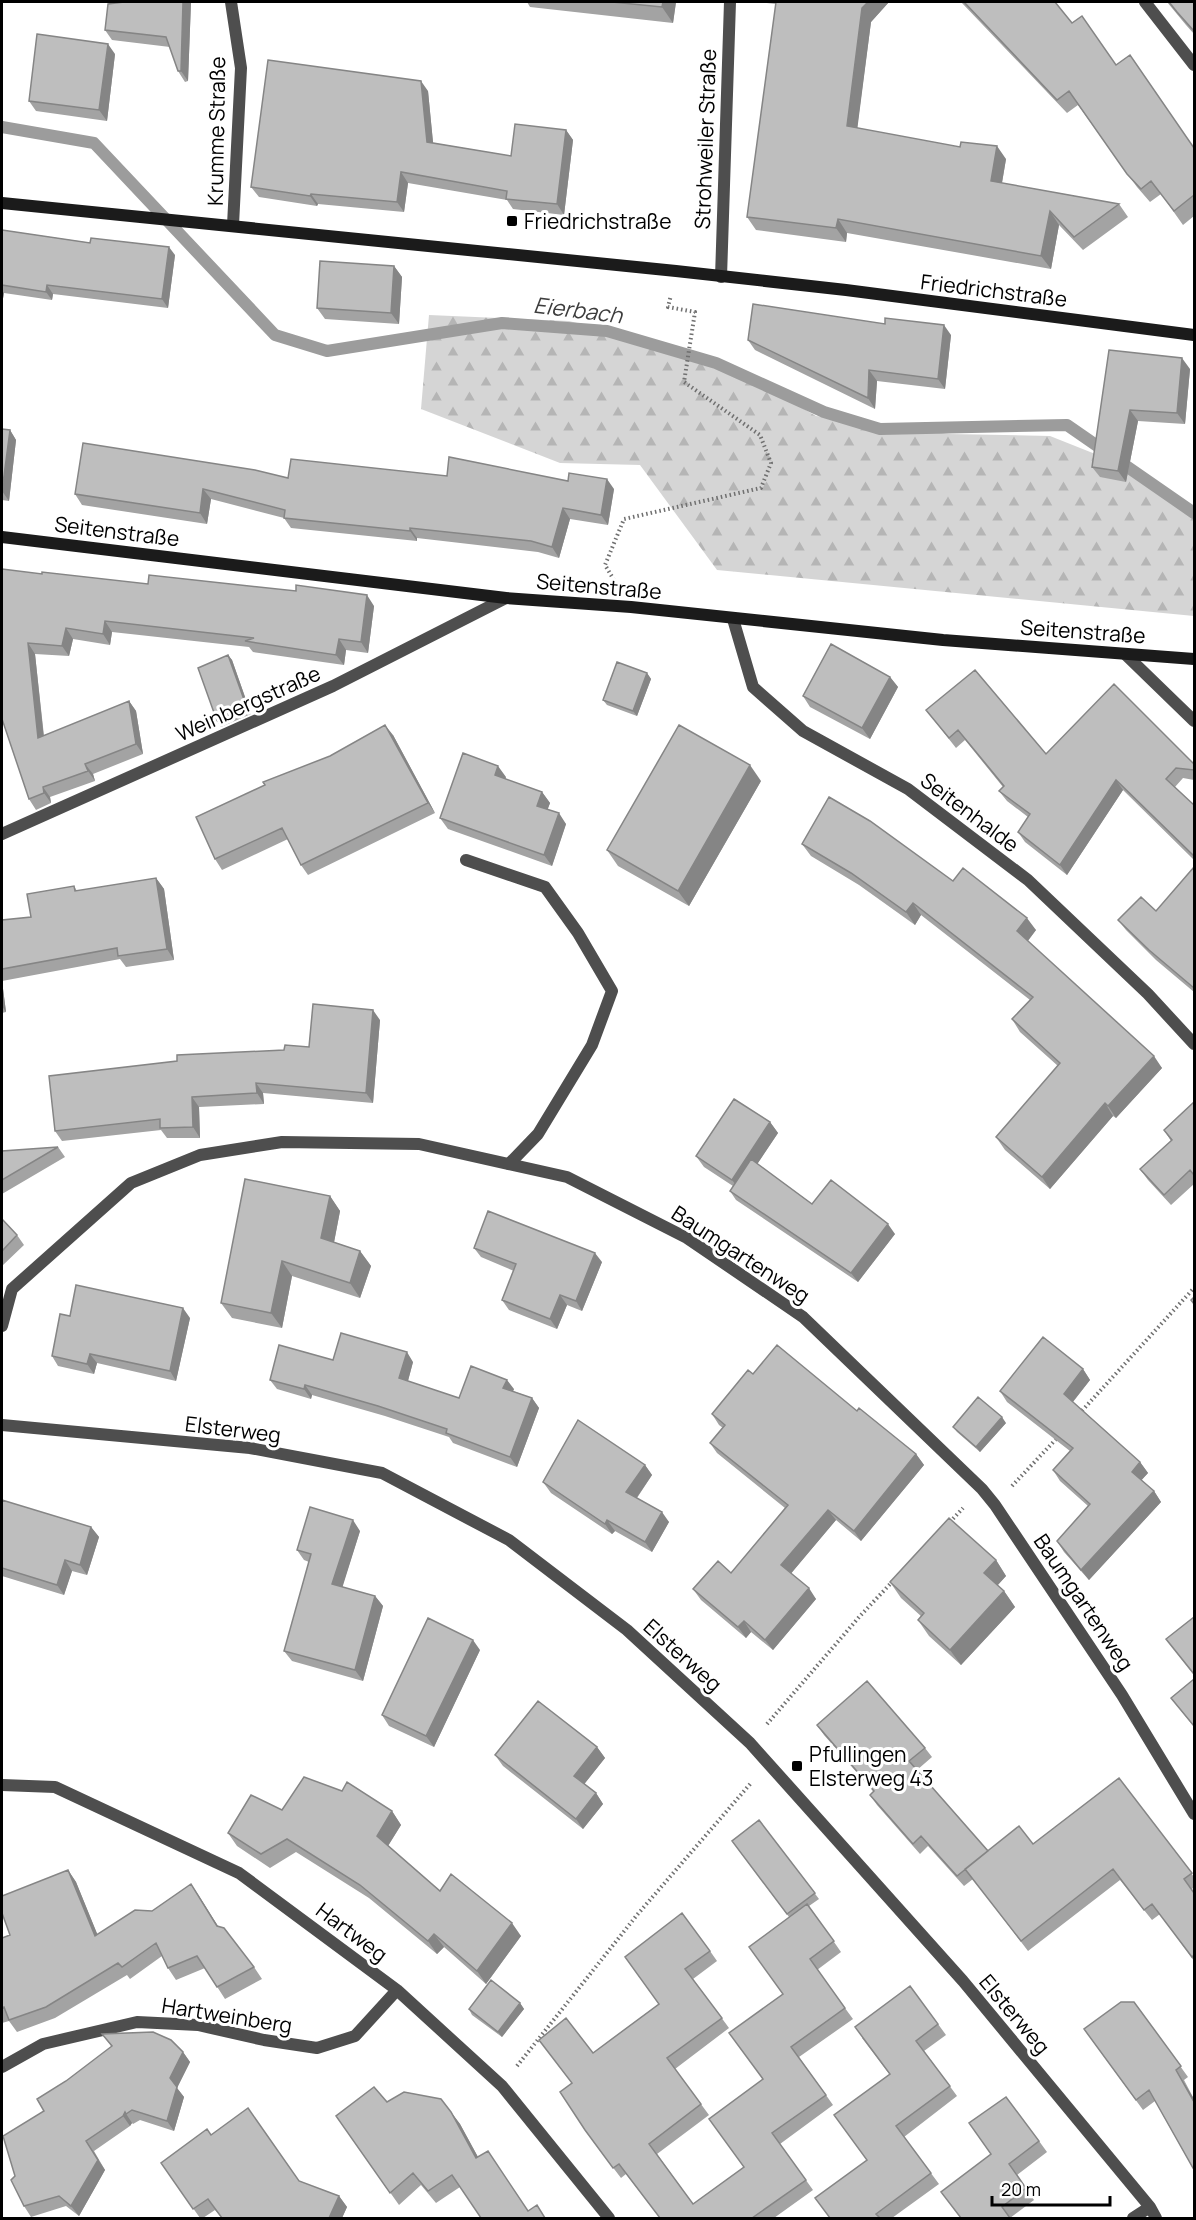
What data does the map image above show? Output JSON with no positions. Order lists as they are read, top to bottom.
{
  "streets": {
    "main road": ["Friedrichstraße", "Seitenstraße"],
    "street": [
      "Krumme Straße",
      "Strohweiler Straße",
      "Weinbergstraße",
      "Seitenhalde",
      "Baumgartenweg",
      "Elsterweg",
      "Hartweg",
      "Hartweinberg"
    ]
  },
  "crossings": [
    ["Krumme Straße", "Friedrichstraße"],
    ["Strohweiler Straße", "Friedrichstraße"],
    ["Seitenstraße", "Weinbergstraße"],
    ["Seitenstraße", "Seitenhalde"],
    ["Hartweg", "Hartweinberg"]
  ],
  "water": ["Eierbach"],
  "places": {
    "transit": ["Friedrichstraße", "Pfullingen Elsterweg 43"]
  },
  "scale_bar": "20 m"
}
